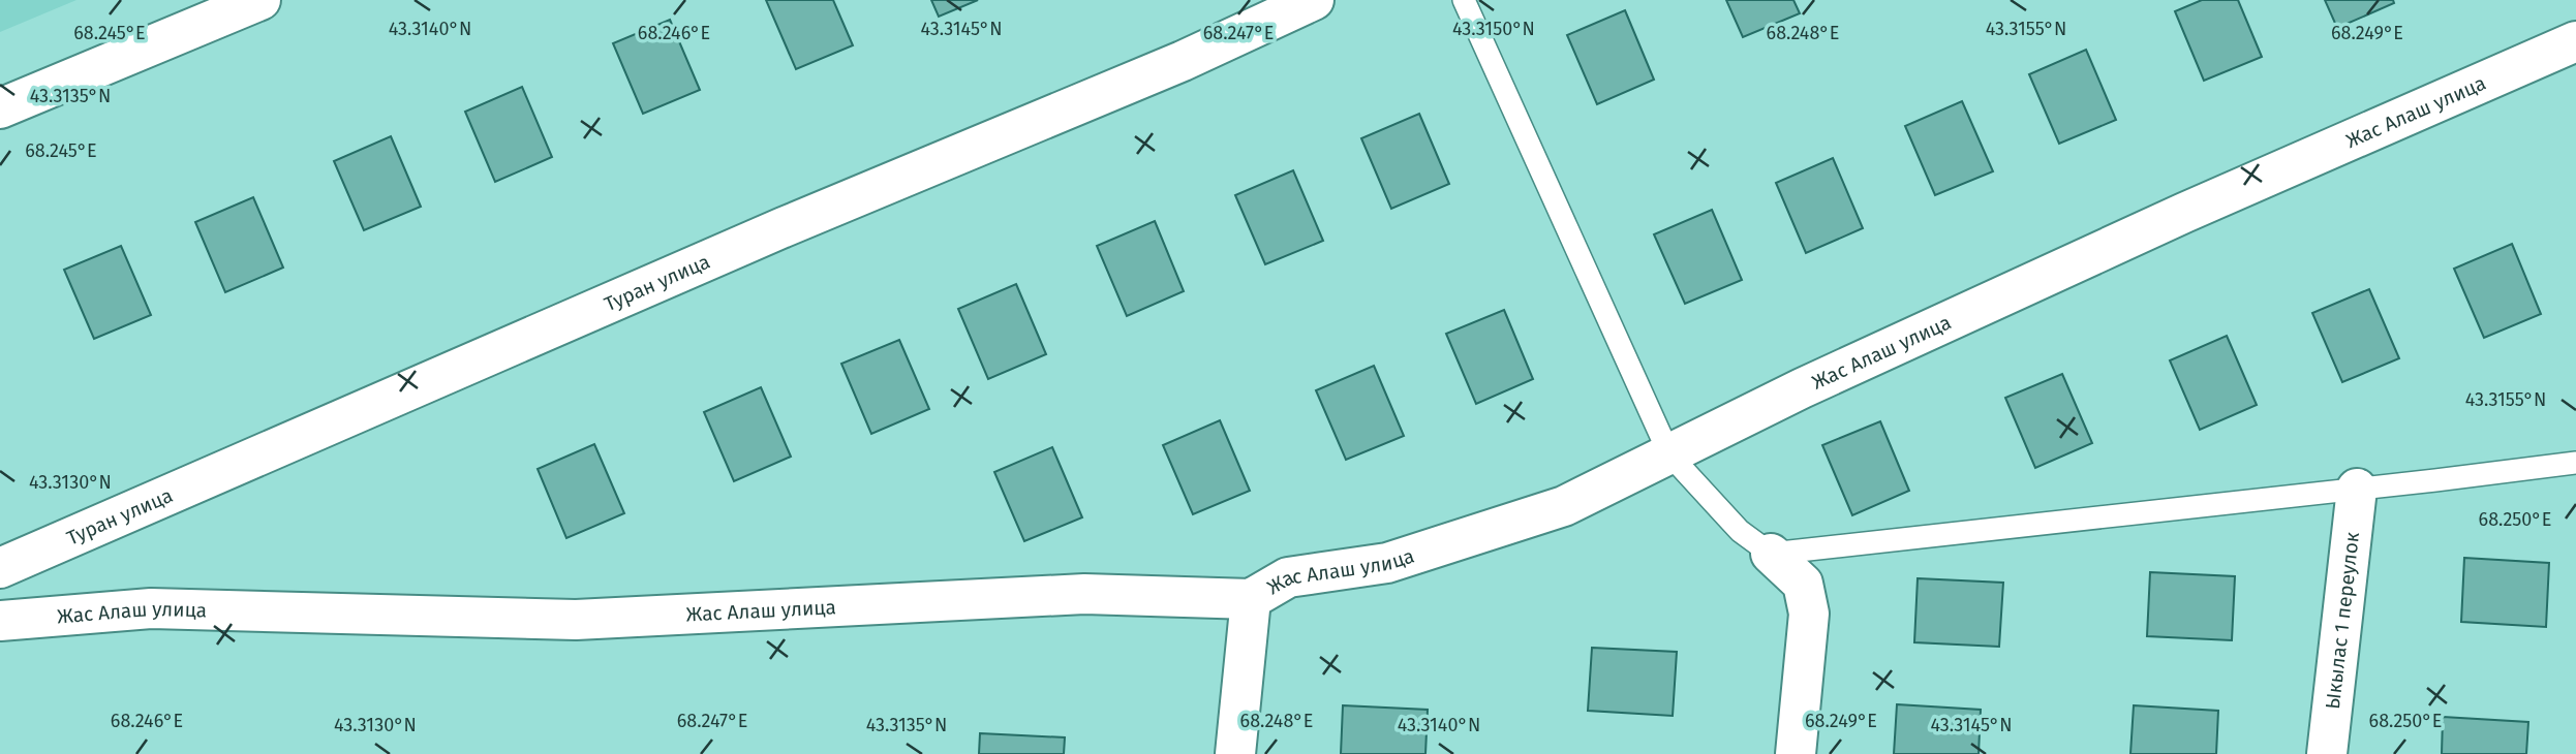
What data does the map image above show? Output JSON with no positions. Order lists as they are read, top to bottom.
{
  "streets": {
    "street": ["Жас Алаш улица", "Туран улица", "Ыкылас 1 переулок"]
  },
  "coordinates": [
    "43.3155°N",
    "43.3145°N",
    "43.3150°N",
    "43.3140°N",
    "68.246°E",
    "68.247°E",
    "68.248°E",
    "68.249°E",
    "68.245°E",
    "43.3135°N",
    "43.3130°N",
    "68.250°E"
  ]
}
